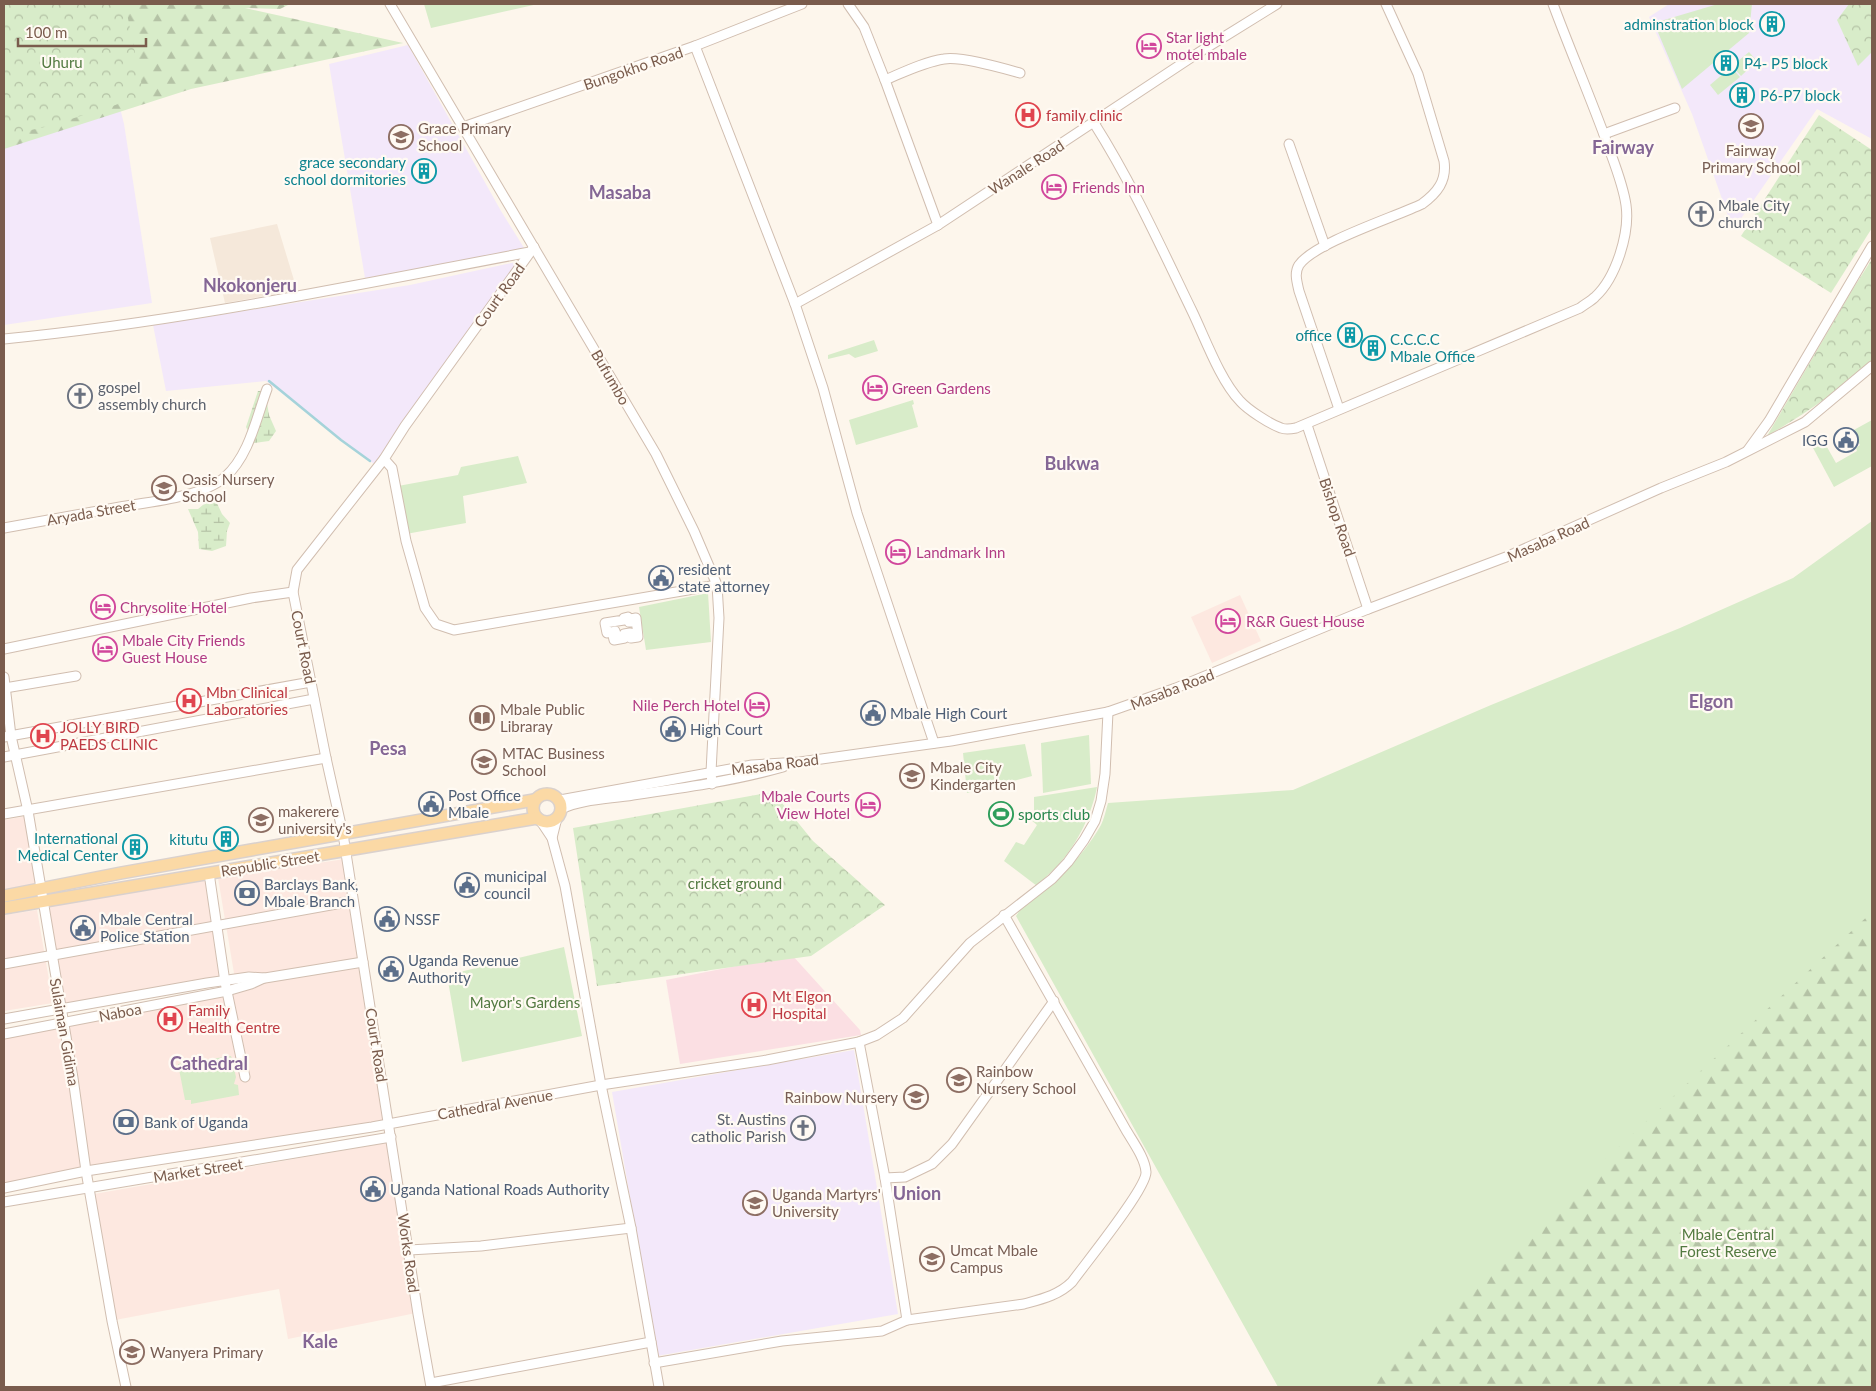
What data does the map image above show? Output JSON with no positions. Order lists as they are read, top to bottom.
{
  "streets": {
    "main road": ["Republic Street"],
    "street": [
      "Bungokho Road",
      "Wanale Road",
      "Court Road",
      "Bufumbo",
      "Aryada Street",
      "Bishop Road",
      "Masaba Road",
      "Naboa",
      "Sulaiman Gidima",
      "Cathedral Avenue",
      "Market Street",
      "Works Road"
    ]
  },
  "crossings": [
    ["Bungokho Road", "Bufumbo"],
    ["Court Road", "Bufumbo"],
    ["Court Road", "Republic Street"],
    ["Court Road", "Naboa"],
    ["Court Road", "Cathedral Avenue"],
    ["Court Road", "Market Street"],
    ["Court Road", "Works Road"],
    ["Bufumbo", "Masaba Road"],
    ["Bishop Road", "Masaba Road"],
    ["Masaba Road", "Republic Street"],
    ["Masaba Road", "Cathedral Avenue"],
    ["Republic Street", "Sulaiman Gidima"],
    ["Naboa", "Sulaiman Gidima"],
    ["Sulaiman Gidima", "Market Street"],
    ["Cathedral Avenue", "Market Street"],
    ["Cathedral Avenue", "Works Road"],
    ["Market Street", "Works Road"]
  ],
  "districts": [
    "Fairway",
    "Masaba",
    "Nkokonjeru",
    "Bukwa",
    "Elgon",
    "Pesa",
    "Cathedral",
    "Union",
    "Kale"
  ],
  "parks": [
    "Uhuru",
    "cricket ground",
    "Mayor's Gardens",
    "Mbale Central Forest Reserve"
  ],
  "places": {
    "building": [
      "adminstration block",
      "P4- P5 block",
      "P6-P7 block",
      "grace secondary school dormitories",
      "office",
      "C.C.C.C Mbale Office",
      "kitutu",
      "International Medical Center"
    ],
    "hotel": [
      "Star light motel mbale",
      "Friends Inn",
      "Green Gardens",
      "Landmark Inn",
      "Chrysolite Hotel",
      "R&R Guest House",
      "Mbale City Friends Guest House",
      "Nile Perch Hotel",
      "Mbale Courts View Hotel"
    ],
    "hospital": [
      "family clinic",
      "Mbn Clinical Laboratories",
      "JOLLY BIRD PAEDS CLINIC",
      "Mt Elgon Hospital",
      "Family Health Centre"
    ],
    "school or university": [
      "Fairway Primary School",
      "Grace Primary School",
      "Oasis Nursery School",
      "MTAC Business School",
      "Mbale City Kindergarten",
      "makerere university's",
      "Rainbow Nursery School",
      "Rainbow Nursery",
      "Uganda Martyrs' University",
      "Umcat Mbale Campus",
      "Wanyera Primary"
    ],
    "church": ["Mbale City church", "gospel assembly church", "St. Austins catholic Parish"],
    "public building": [
      "IGG",
      "resident state attorney",
      "Mbale High Court",
      "High Court",
      "Post Office Mbale",
      "municipal council",
      "NSSF",
      "Mbale Central Police Station",
      "Uganda Revenue Authority",
      "Uganda National Roads Authority"
    ],
    "library": ["Mbale Public Libraray"],
    "sports": ["sports club"],
    "bank": ["Barclays Bank, Mbale Branch", "Bank of Uganda"]
  },
  "scale_bar": "100 m"
}
